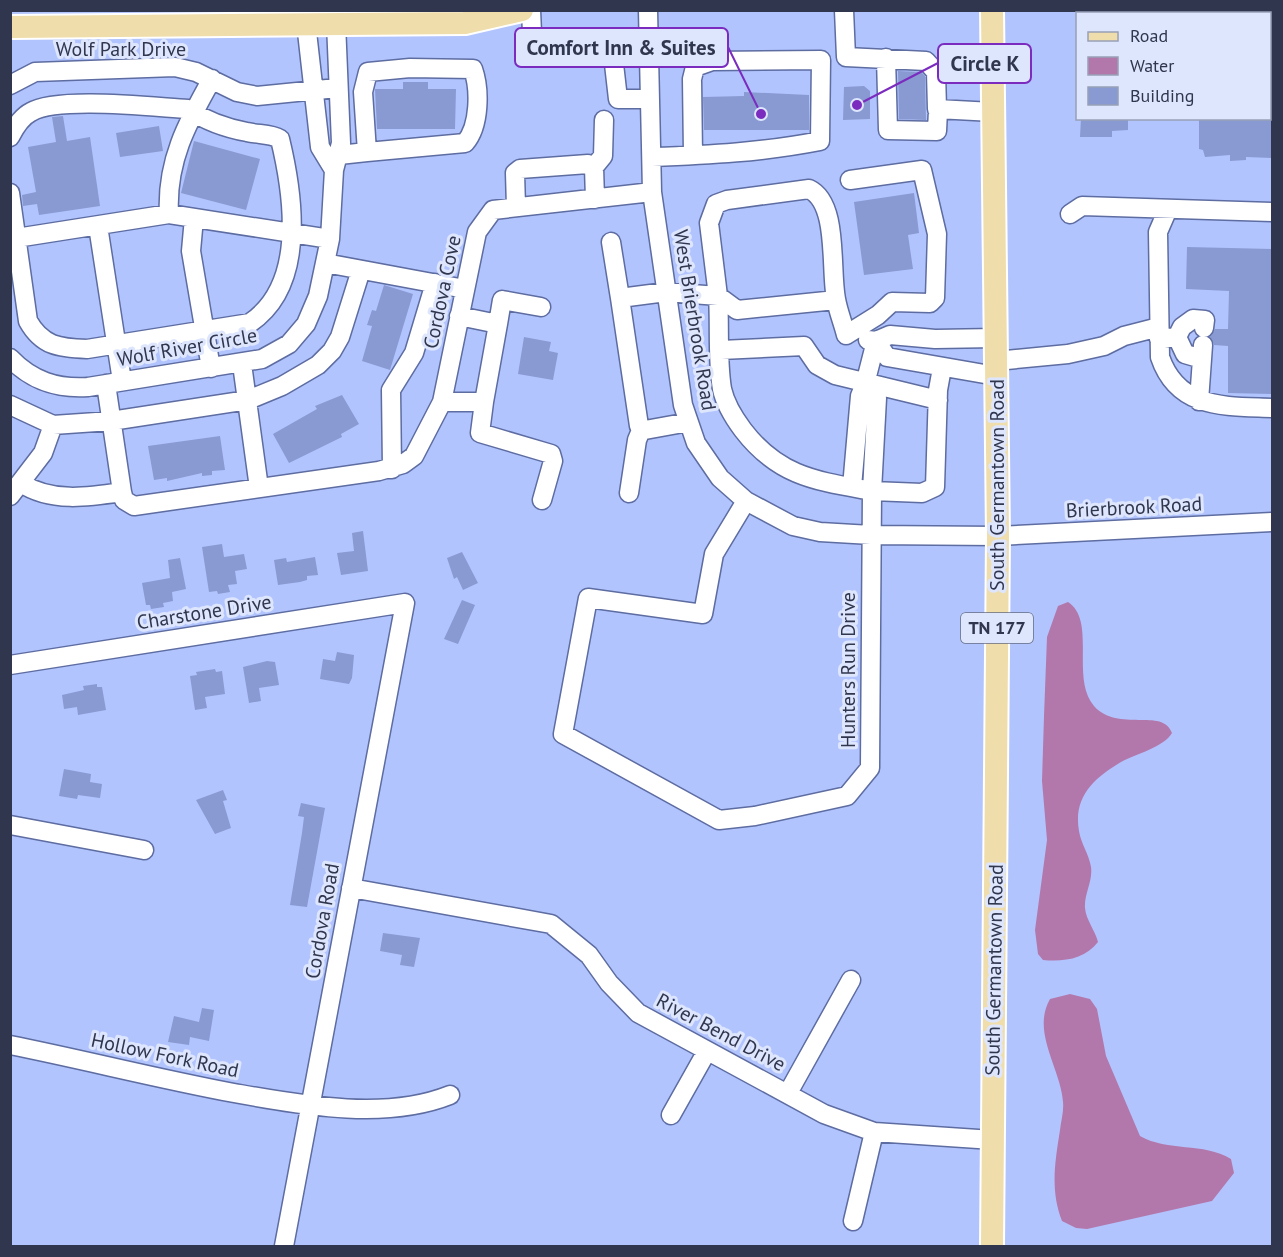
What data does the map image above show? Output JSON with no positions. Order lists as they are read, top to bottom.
{
  "streets": {
    "main road": ["South Germantown Road", "TN 177"],
    "street": [
      "Wolf Park Drive",
      "Cordova Cove",
      "West Brierbrook Road",
      "Wolf River Circle",
      "Brierbrook Road",
      "Charstone Drive",
      "Hunters Run Drive",
      "Cordova Road",
      "River Bend Drive",
      "Hollow Fork Road"
    ]
  },
  "crossings": [
    ["Wolf Park Drive", "Wolf River Circle"],
    ["Cordova Cove", "West Brierbrook Road"],
    ["West Brierbrook Road", "South Germantown Road"],
    ["West Brierbrook Road", "Brierbrook Road"],
    ["West Brierbrook Road", "Hunters Run Drive"],
    ["South Germantown Road", "Brierbrook Road"],
    ["South Germantown Road", "River Bend Drive"],
    ["Charstone Drive", "Cordova Road"],
    ["Cordova Road", "River Bend Drive"],
    ["Cordova Road", "Hollow Fork Road"]
  ],
  "places": ["Circle K", "Comfort Inn & Suites"],
  "legend": ["Road", "Water", "Building"]
}
